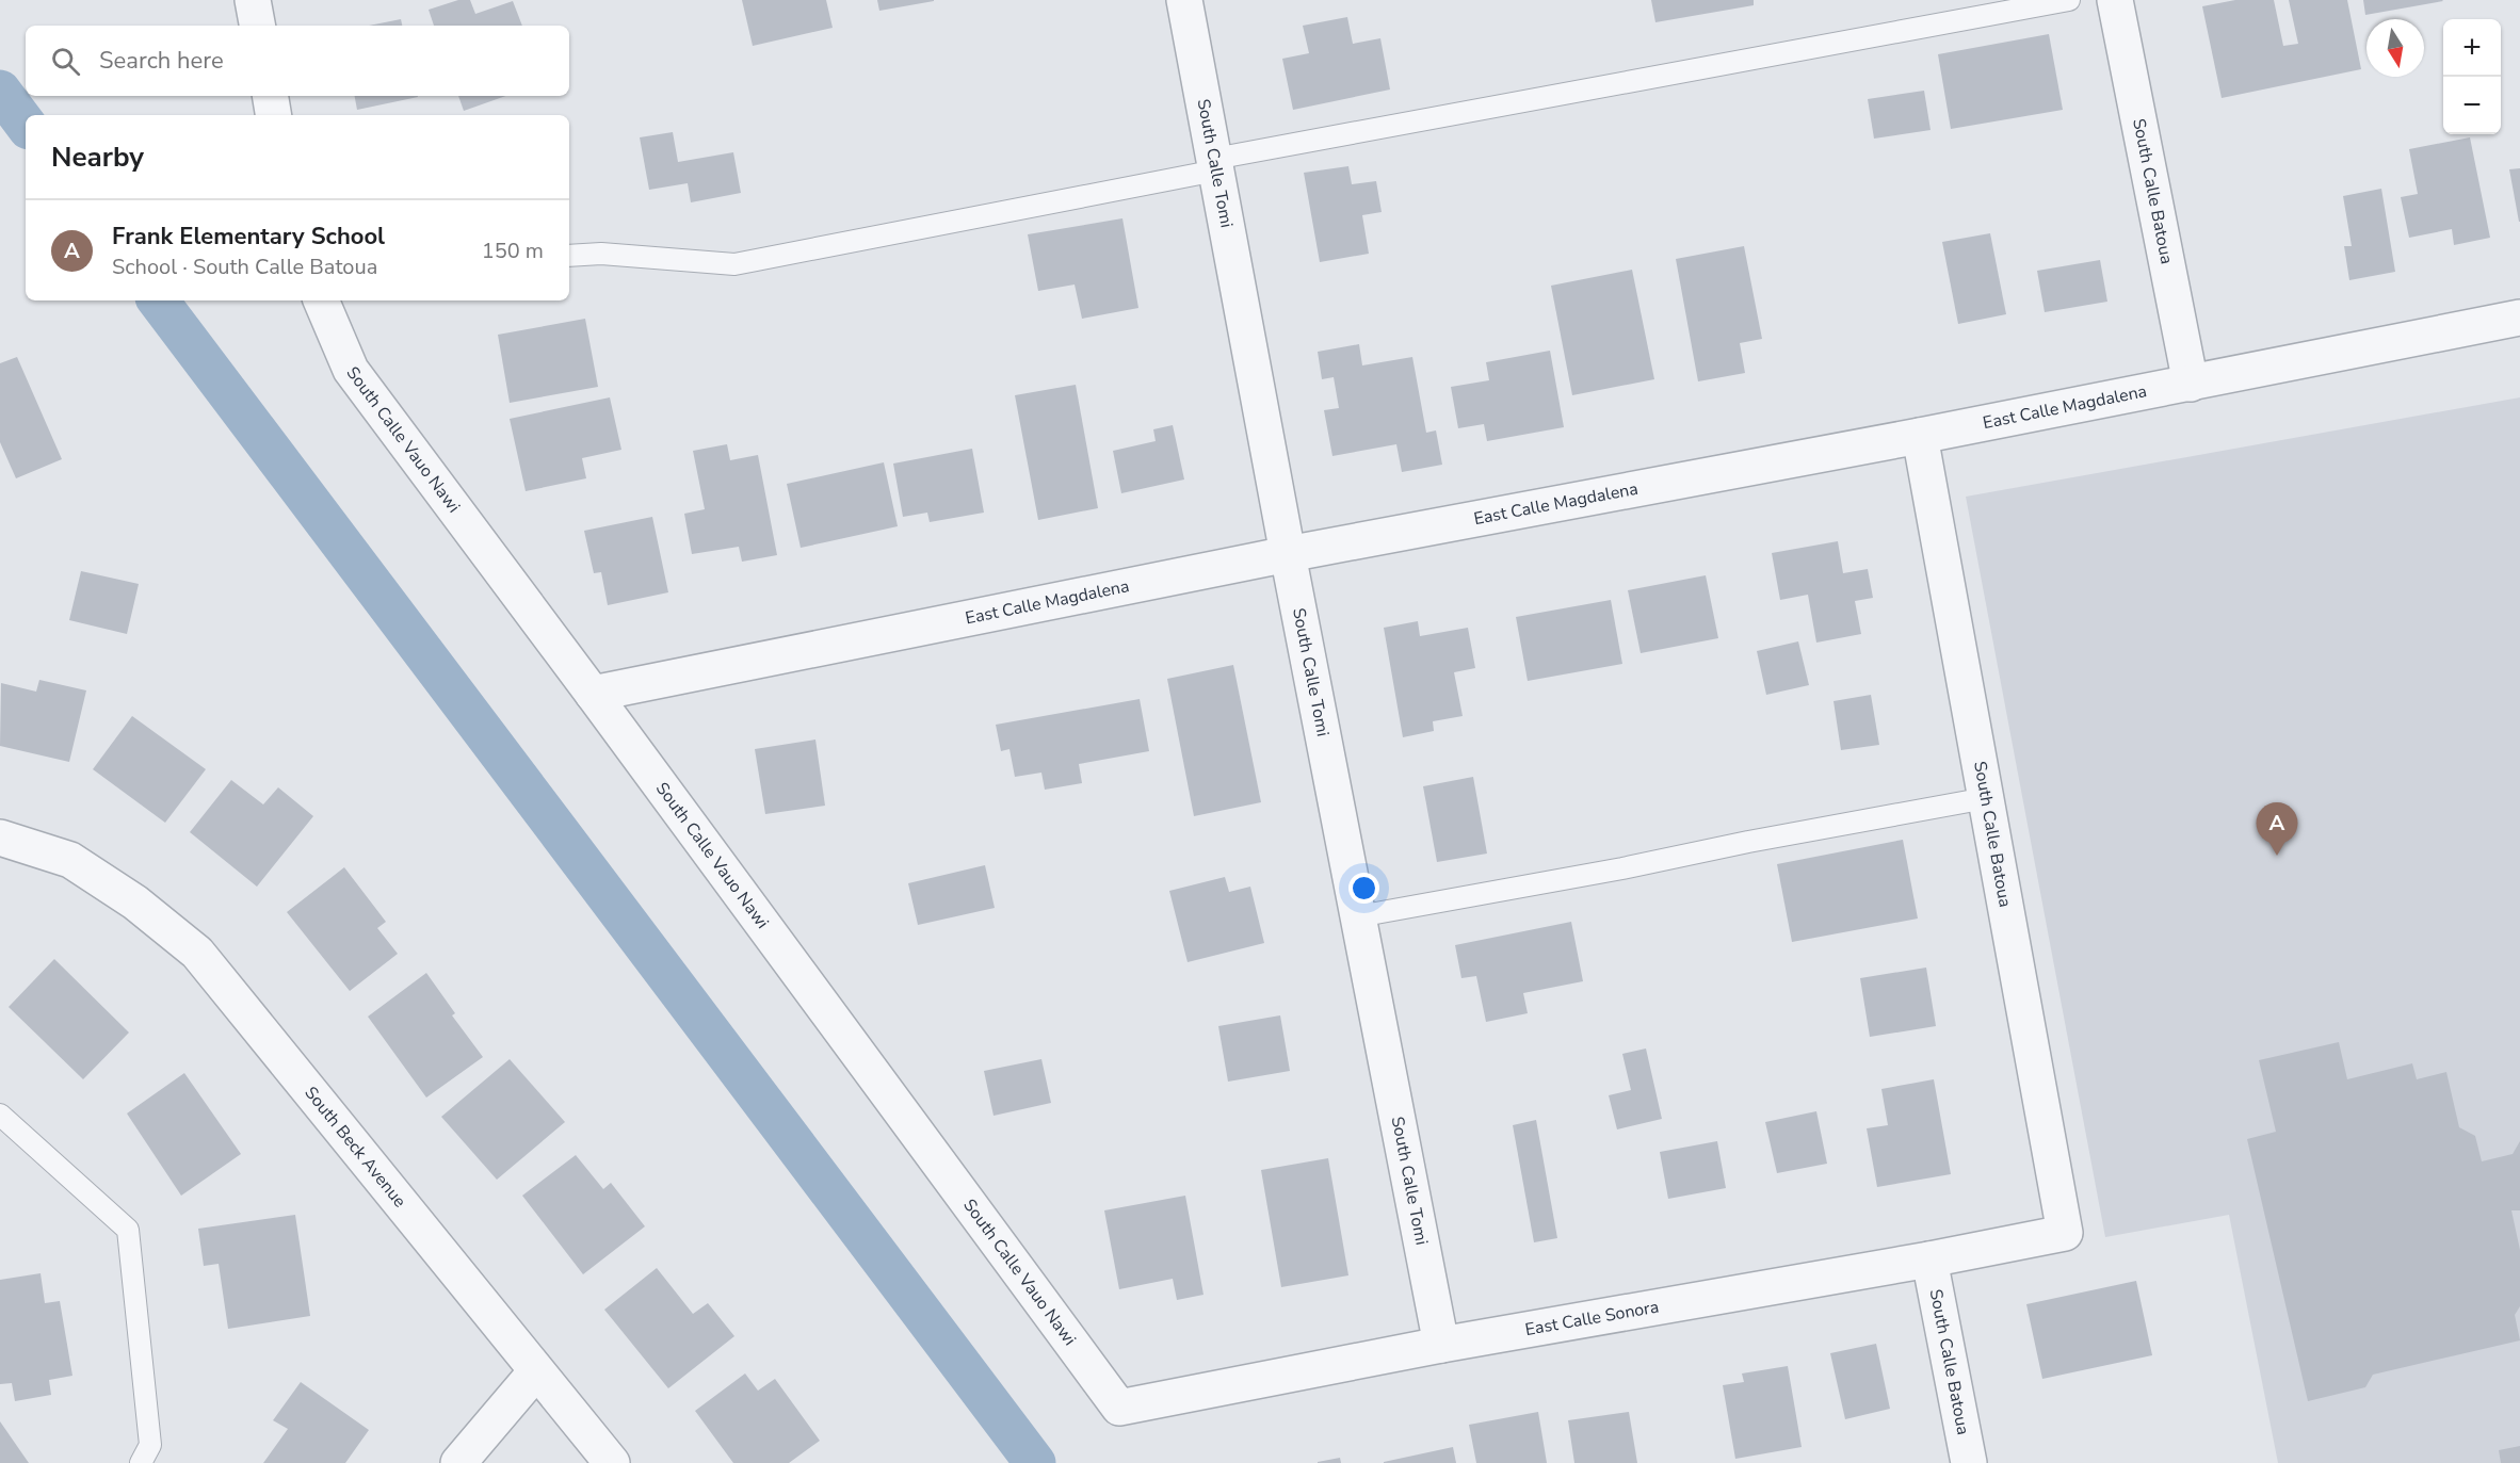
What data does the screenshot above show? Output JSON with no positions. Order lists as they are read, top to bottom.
{
  "streets": {
    "street": [
      "South Calle Tomi",
      "South Calle Batoua",
      "East Calle Magdalena",
      "South Calle Vauo Nawi",
      "South Beck Avenue",
      "East Calle Sonora"
    ]
  },
  "crossings": [
    ["South Calle Tomi", "East Calle Magdalena"],
    ["South Calle Tomi", "East Calle Sonora"],
    ["South Calle Batoua", "East Calle Magdalena"],
    ["South Calle Batoua", "East Calle Sonora"],
    ["East Calle Magdalena", "South Calle Vauo Nawi"],
    ["South Calle Vauo Nawi", "East Calle Sonora"]
  ],
  "north": "bottom",
  "page": {
    "map_buttons": ["+", "−"],
    "search": "Search here",
    "heading": "Nearby",
    "list": [
      {
        "mark": "A",
        "name": "Frank Elementary School",
        "note": "School · South Calle Batoua",
        "value": "150 m"
      }
    ],
    "pins": "A"
  }
}
